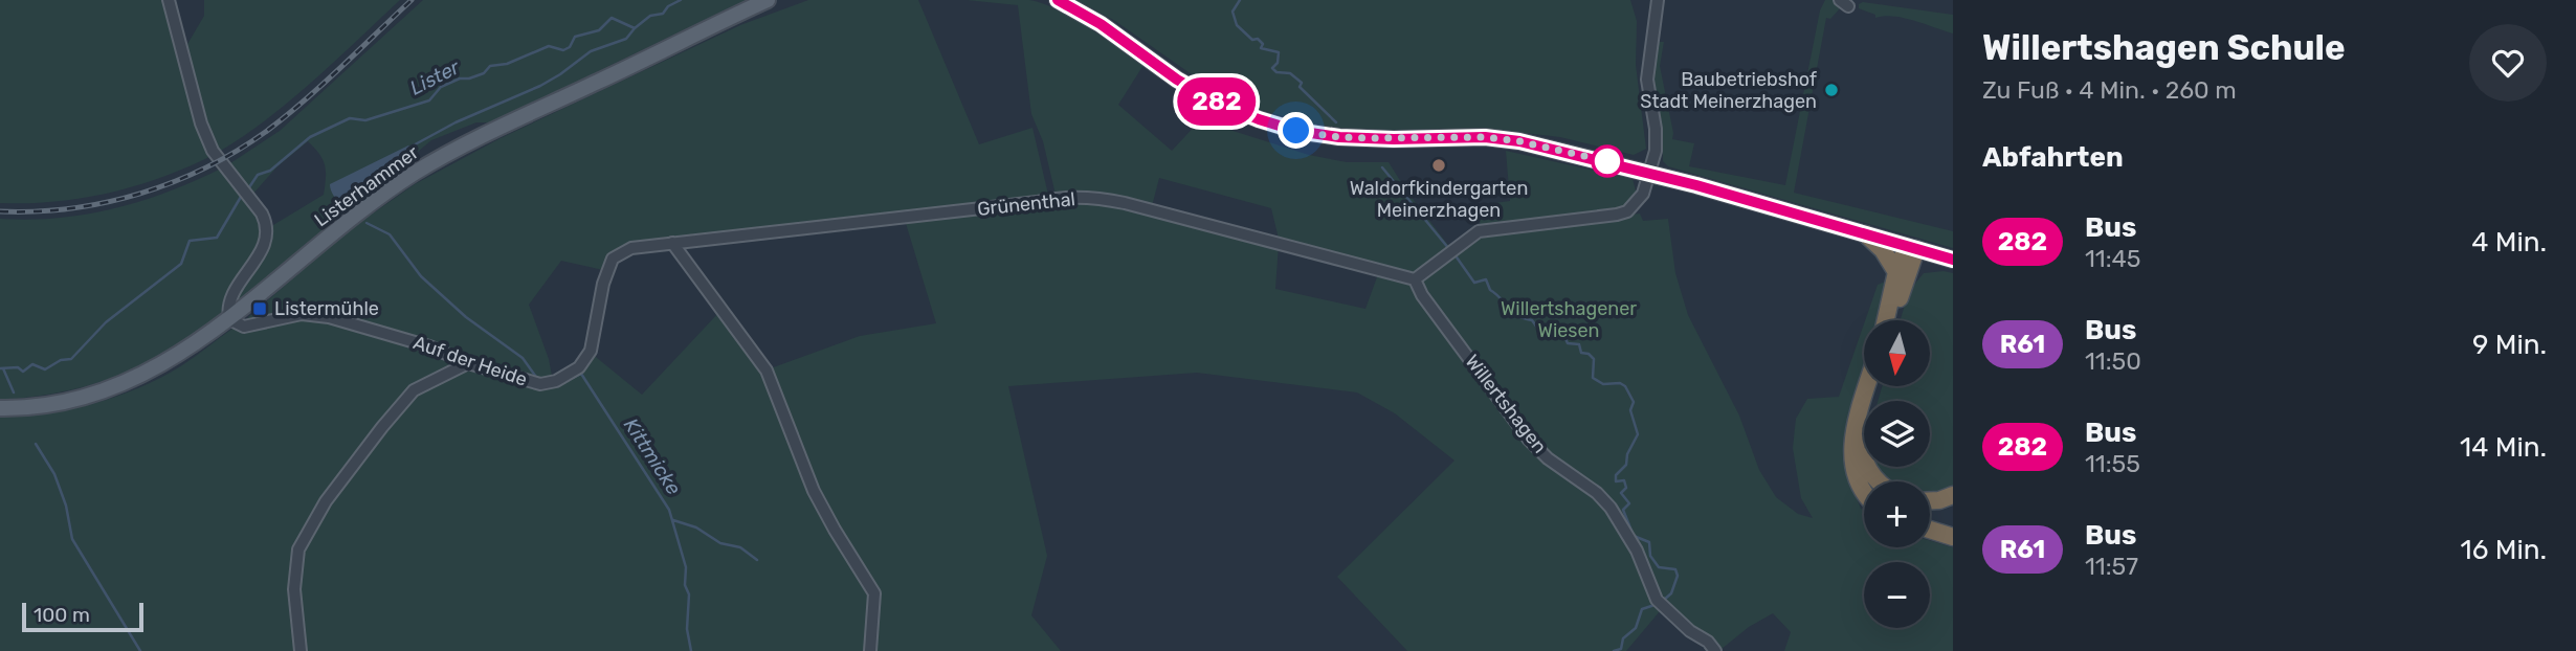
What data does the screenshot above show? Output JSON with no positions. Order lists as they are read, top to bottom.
{
  "streets": {
    "main road": ["Listerhammer"],
    "street": ["Grünenthal", "Auf der Heide", "Willertshagen"]
  },
  "crossings": [
    ["Listerhammer", "Auf der Heide"],
    ["Grünenthal", "Auf der Heide"],
    ["Grünenthal", "Willertshagen"]
  ],
  "water": ["Lister", "Kittmicke"],
  "parks": ["Willertshagener Wiesen"],
  "places": {
    "other": ["Baubetriebshof Stadt Meinerzhagen", "Waldorfkindergarten Meinerzhagen"],
    "transit": ["Listermühle"]
  },
  "lines": ["bus line 282"],
  "scale_bar": "100 m",
  "north": "bottom",
  "page": {
    "on_map": "282",
    "heading": [
      ["Willertshagen Schule", "Zu Fuß · 4 Min. · 260 m"],
      "Abfahrten"
    ],
    "list": [
      {
        "mark": "282",
        "name": "Bus",
        "note": "11:45",
        "value": "4 Min."
      },
      {
        "mark": "R61",
        "name": "Bus",
        "note": "11:50",
        "value": "9 Min."
      },
      {
        "mark": "282",
        "name": "Bus",
        "note": "11:55",
        "value": "14 Min."
      },
      {
        "mark": "R61",
        "name": "Bus",
        "note": "11:57",
        "value": "16 Min."
      }
    ],
    "map_buttons": ["+", "−"],
    "scale": "100 m"
  }
}
